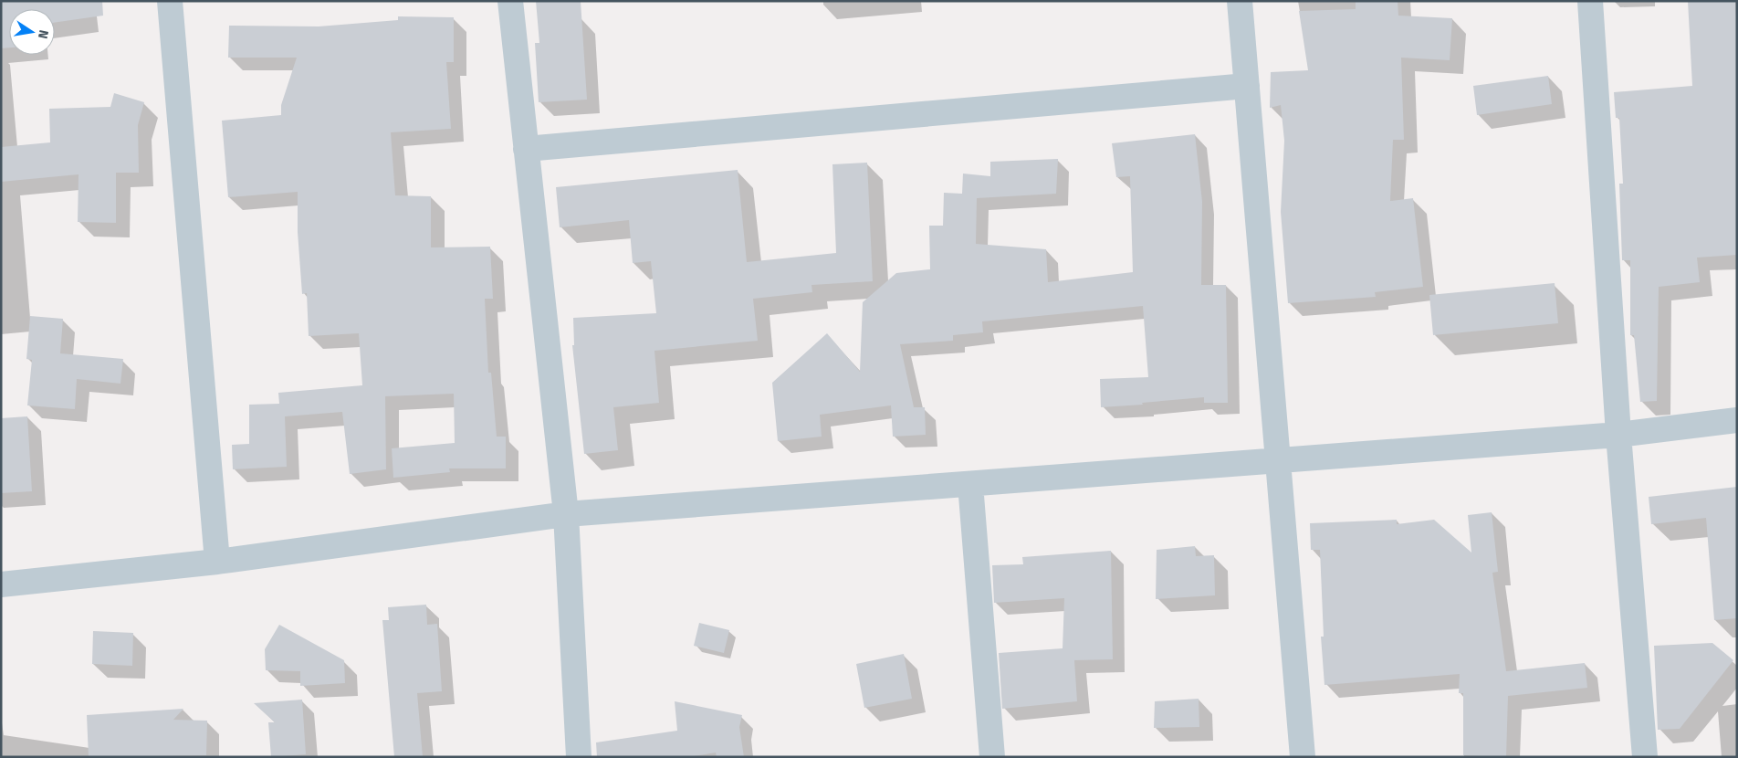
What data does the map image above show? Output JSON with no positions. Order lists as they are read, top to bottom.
{
  "north": "right"
}
